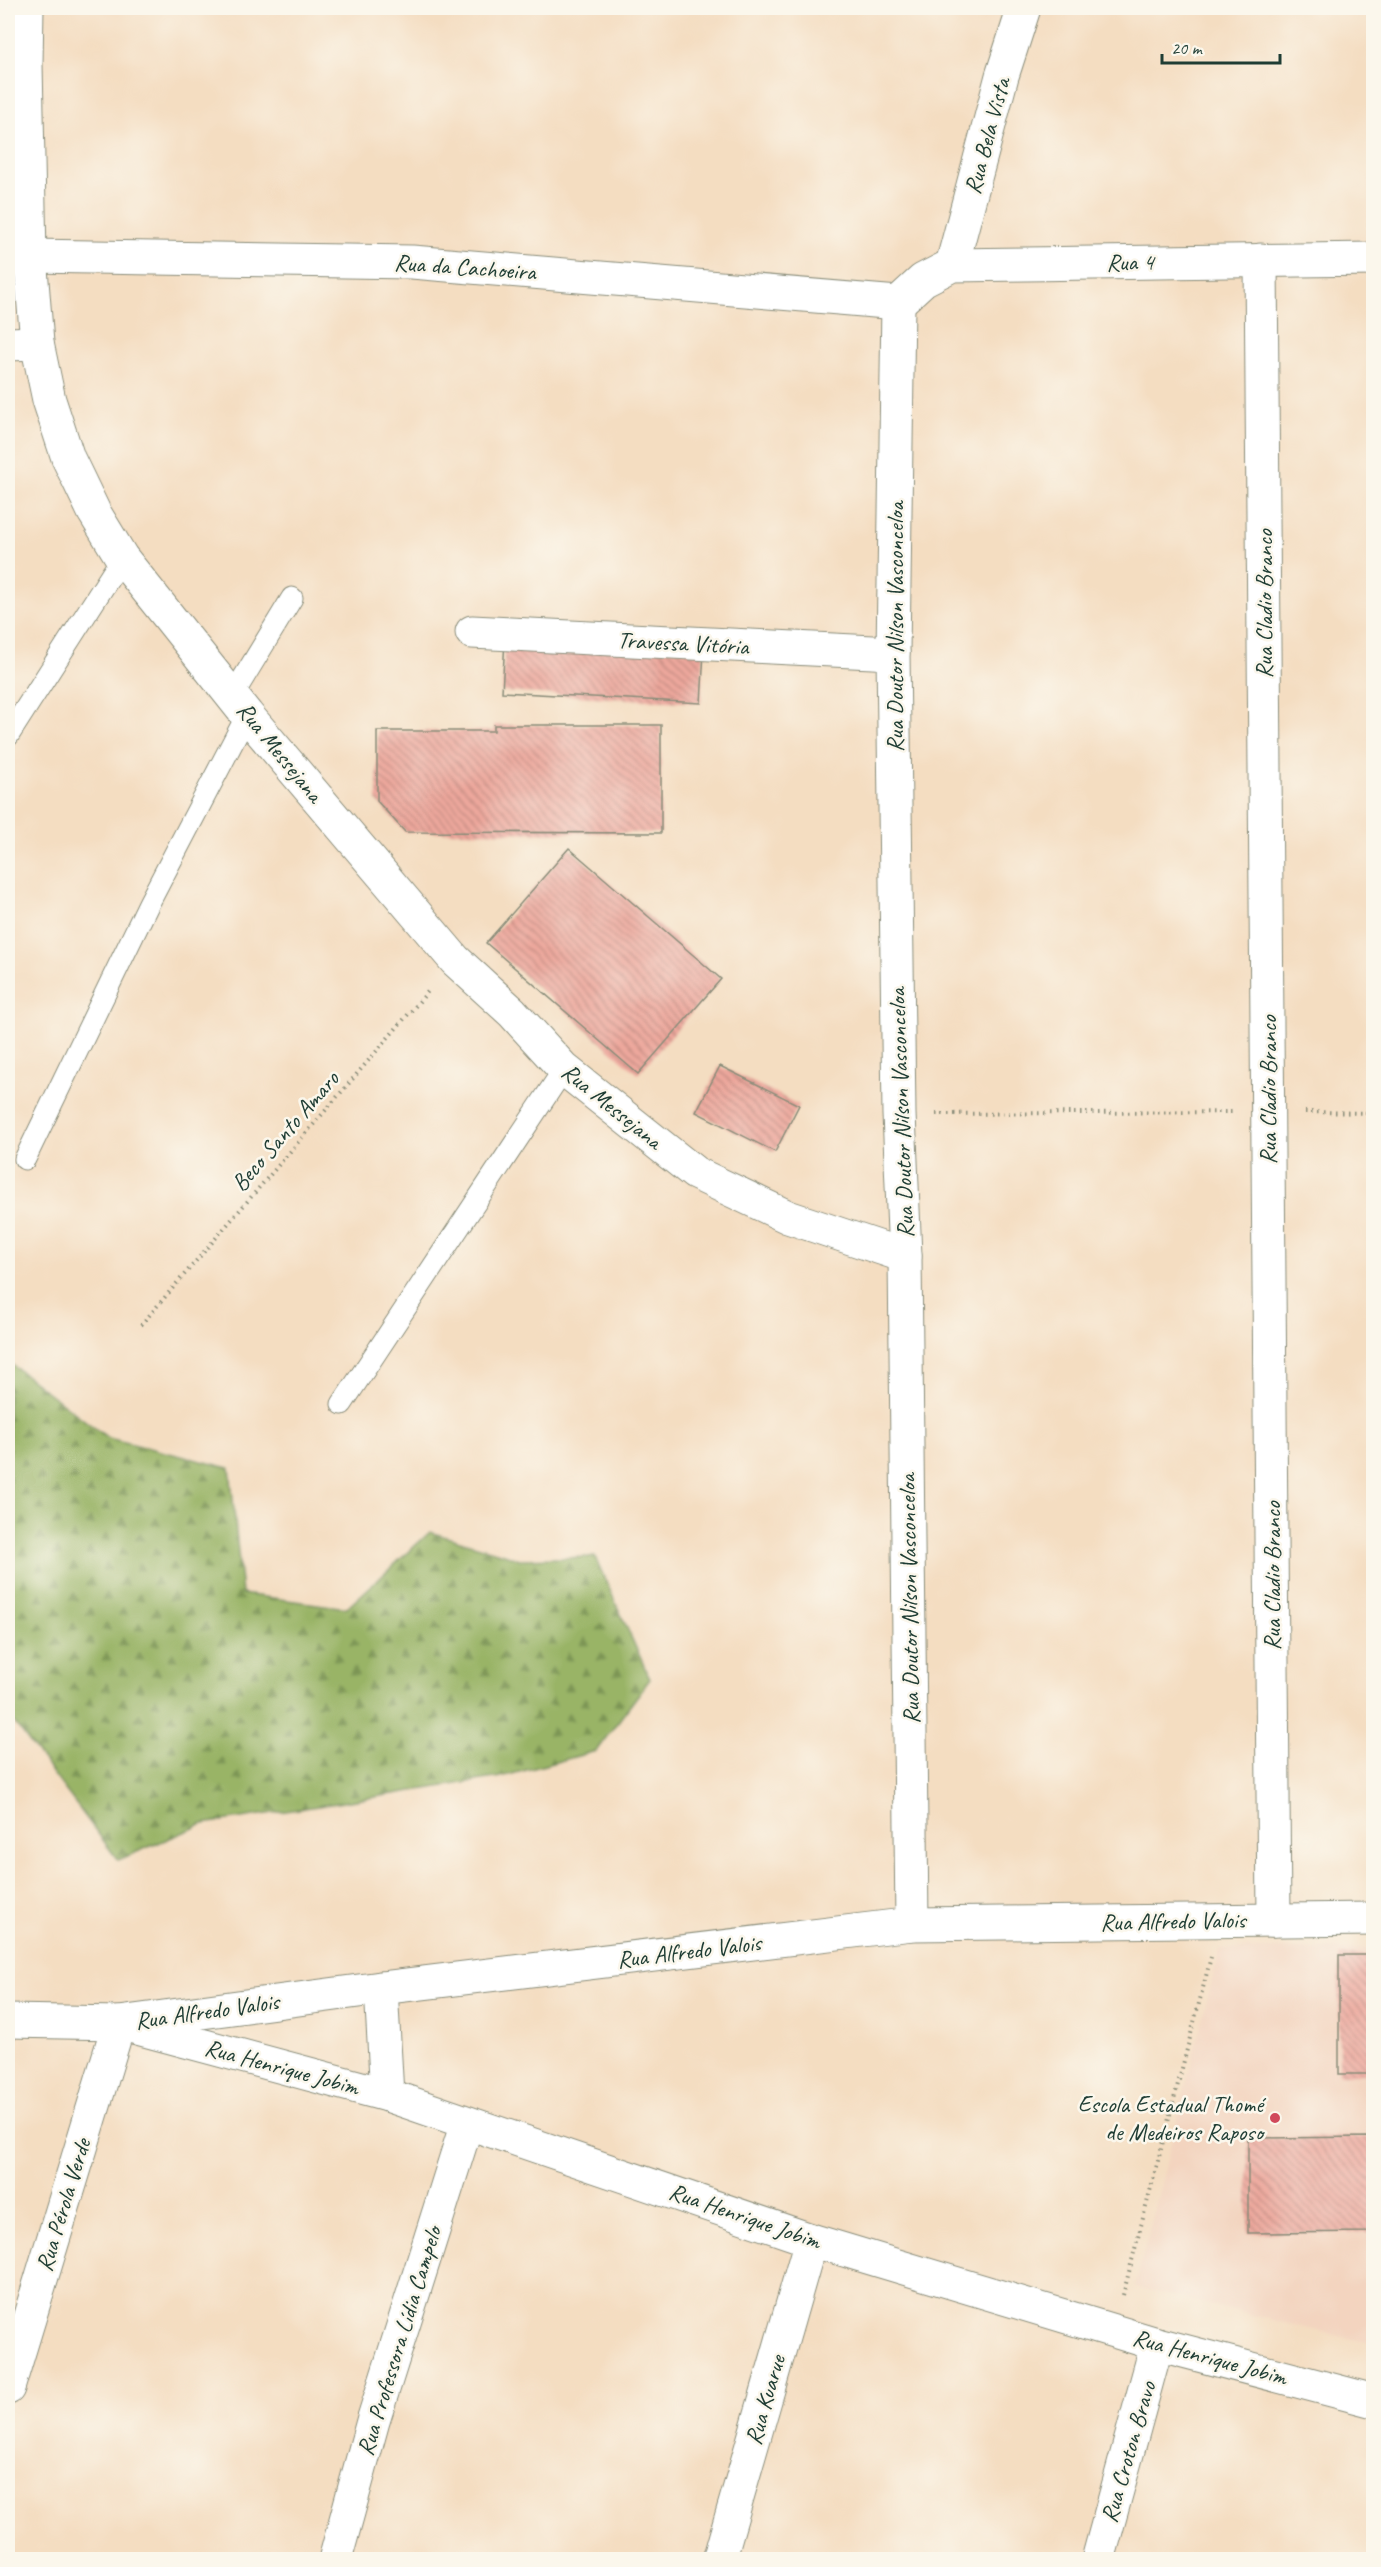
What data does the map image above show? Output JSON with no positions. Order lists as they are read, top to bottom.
{
  "streets": {
    "street": [
      "Rua Bela Vista",
      "Rua 4",
      "Rua da Cachoeira",
      "Rua Cladio Branco",
      "Rua Doutor Nilson Vasconceloa",
      "Travessa Vitória",
      "Rua Messejana",
      "Rua Alfredo Valois",
      "Rua Henrique Jobim",
      "Rua Pérola Verde",
      "Rua Professora Lídia Campelo",
      "Rua Kuarue",
      "Rua Croton Bravo"
    ],
    "path": ["Beco Santo Amaro"]
  },
  "crossings": [
    ["Rua Bela Vista", "Rua 4"],
    ["Rua 4", "Rua da Cachoeira"],
    ["Rua 4", "Rua Cladio Branco"],
    ["Rua 4", "Rua Doutor Nilson Vasconceloa"],
    ["Rua da Cachoeira", "Rua Doutor Nilson Vasconceloa"],
    ["Rua da Cachoeira", "Rua Messejana"],
    ["Rua Cladio Branco", "Rua Alfredo Valois"],
    ["Rua Doutor Nilson Vasconceloa", "Travessa Vitória"],
    ["Rua Doutor Nilson Vasconceloa", "Rua Messejana"],
    ["Rua Doutor Nilson Vasconceloa", "Rua Alfredo Valois"],
    ["Rua Messejana", "Beco Santo Amaro"],
    ["Rua Alfredo Valois", "Rua Henrique Jobim"],
    ["Rua Alfredo Valois", "Rua Pérola Verde"],
    ["Rua Henrique Jobim", "Rua Pérola Verde"],
    ["Rua Henrique Jobim", "Rua Professora Lídia Campelo"],
    ["Rua Henrique Jobim", "Rua Kuarue"],
    ["Rua Henrique Jobim", "Rua Croton Bravo"]
  ],
  "places": ["Escola Estadual Thomé de Medeiros Raposo"],
  "scale_bar": "20 m"
}
